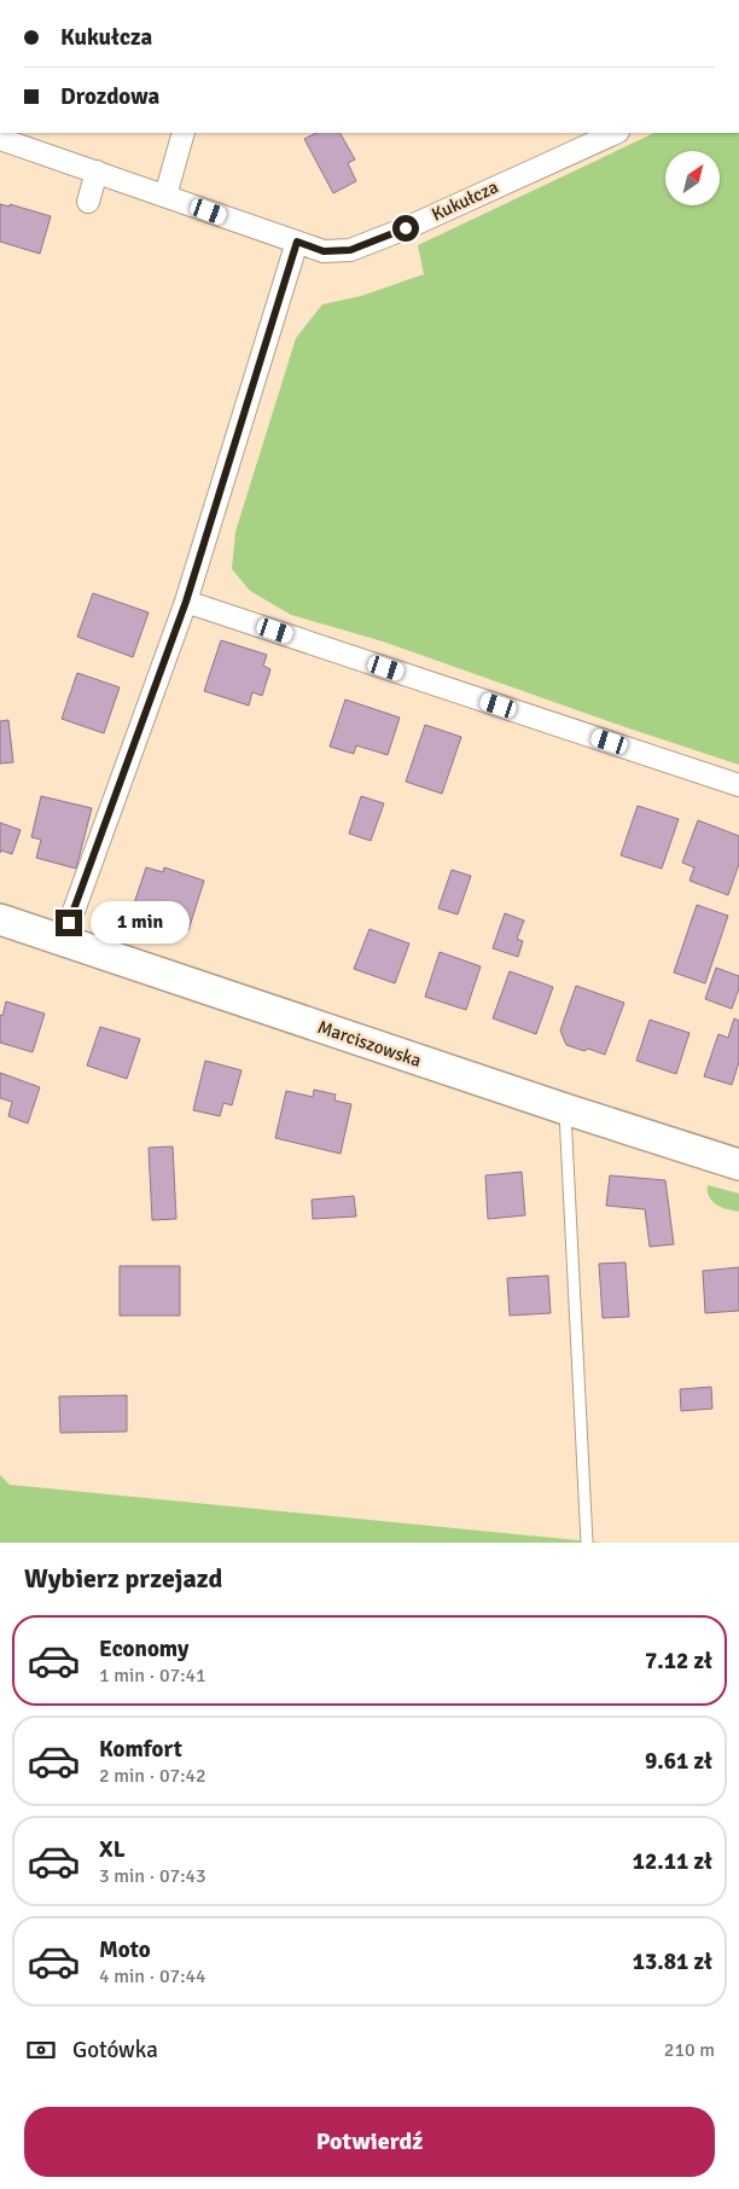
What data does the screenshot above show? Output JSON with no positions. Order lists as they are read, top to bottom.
{
  "streets": {
    "street": ["Kukułcza", "Marciszowska"]
  },
  "north": "top right",
  "page": {
    "banner": ["Kukułcza", "Drozdowa"],
    "bubble": "1 min",
    "heading": "Wybierz przejazd",
    "list": [
      {
        "name": "Economy",
        "note": "1 min · 07:41",
        "value": "7.12 zł"
      },
      {
        "name": "Komfort",
        "note": "2 min · 07:42",
        "value": "9.61 zł"
      },
      {
        "name": "XL",
        "note": "3 min · 07:43",
        "value": "12.11 zł"
      },
      {
        "name": "Moto",
        "note": "4 min · 07:44",
        "value": "13.81 zł"
      }
    ],
    "pay": ["Gotówka", "210 m"],
    "buttons": "Potwierdź"
  }
}
